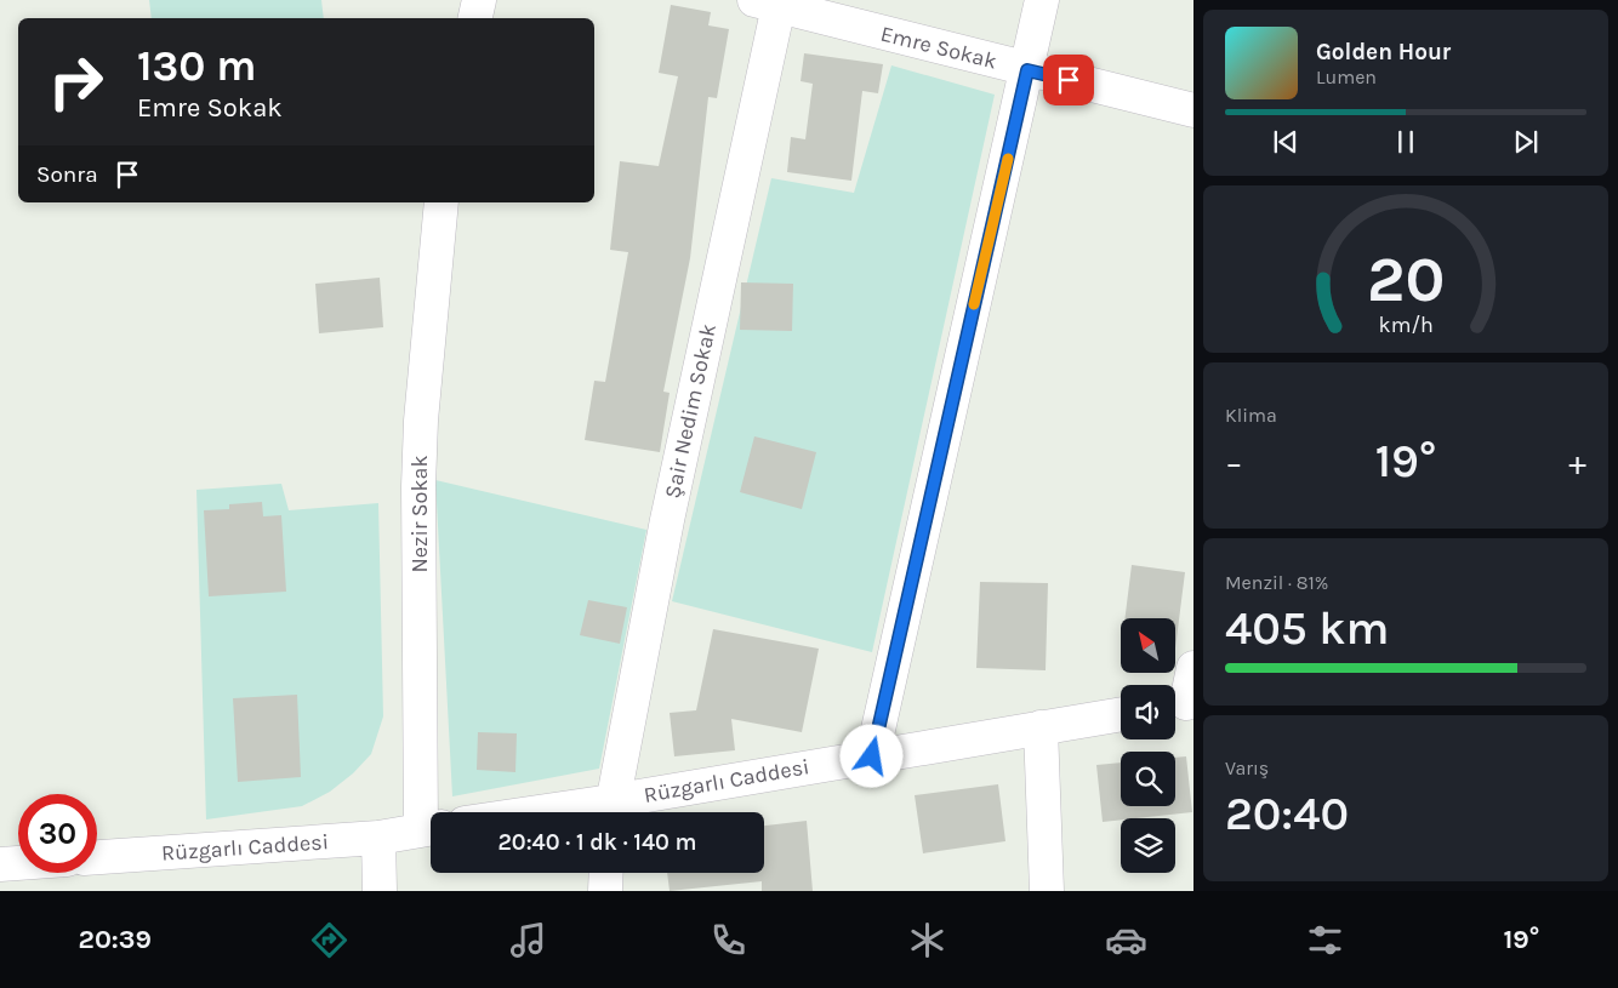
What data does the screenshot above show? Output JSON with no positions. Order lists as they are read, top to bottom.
{
  "streets": {
    "street": [
      "Emre Sokak",
      "Şair Nedim Sokak",
      "Nezir Sokak",
      "Rüzgarlı Caddesi"
    ]
  },
  "crossings": [
    ["Emre Sokak", "Şair Nedim Sokak"],
    ["Şair Nedim Sokak", "Rüzgarlı Caddesi"]
  ],
  "north": "top left",
  "page": {
    "turn": ["130 m", "Emre Sokak"],
    "song": ["Golden Hour", "Lumen"],
    "then": "Sonra",
    "tile": [
      "Klima",
      ["Menzil · 81%", "405 km"],
      ["Varış", "20:40"]
    ],
    "heat": ["−", "19°", "+"],
    "limit": "30",
    "trip": "20:40 · 1 dk · 140 m",
    "tabs": ["20:39", "19°"],
    "gauge": ["20", "km/h"]
  }
}
